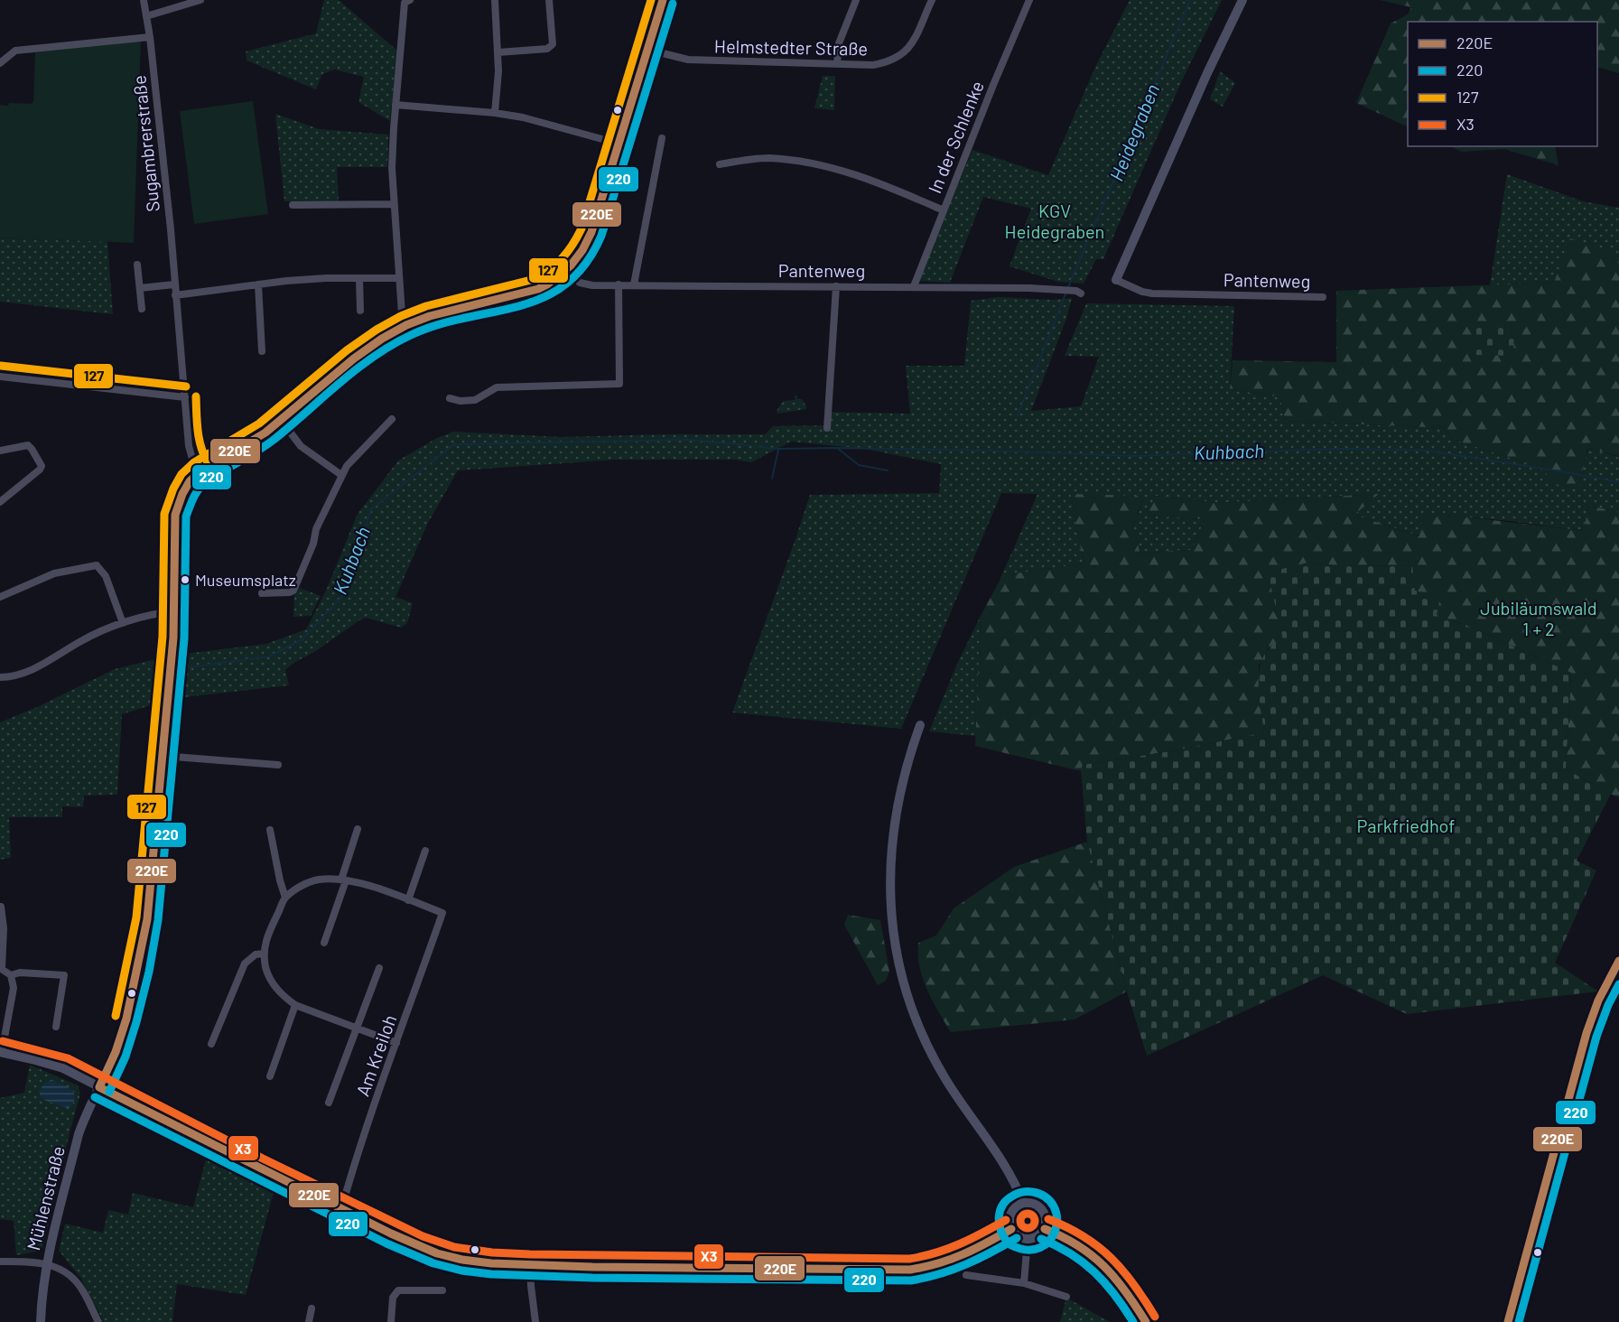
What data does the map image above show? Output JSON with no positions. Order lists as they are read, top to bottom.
{
  "streets": {
    "main road": ["Mühlenstraße"],
    "street": [
      "Helmstedter Straße",
      "In der Schlenke",
      "Sugambrerstraße",
      "Pantenweg",
      "Am Kreiloh"
    ]
  },
  "crossings": [
    ["In der Schlenke", "Pantenweg"],
    ["Sugambrerstraße", "Mühlenstraße"],
    ["Pantenweg", "Mühlenstraße"]
  ],
  "water": ["Heidegraben", "Kuhbach"],
  "parks": ["KGV Heidegraben", "Jubiläumswald 1 + 2", "Parkfriedhof"],
  "places": ["Museumsplatz"],
  "lines": [
    "transit line 220E",
    "transit line 127",
    "transit line 220",
    "transit line X3"
  ],
  "legend": [
    "220E",
    "220",
    "127",
    "X3"
  ]
}
